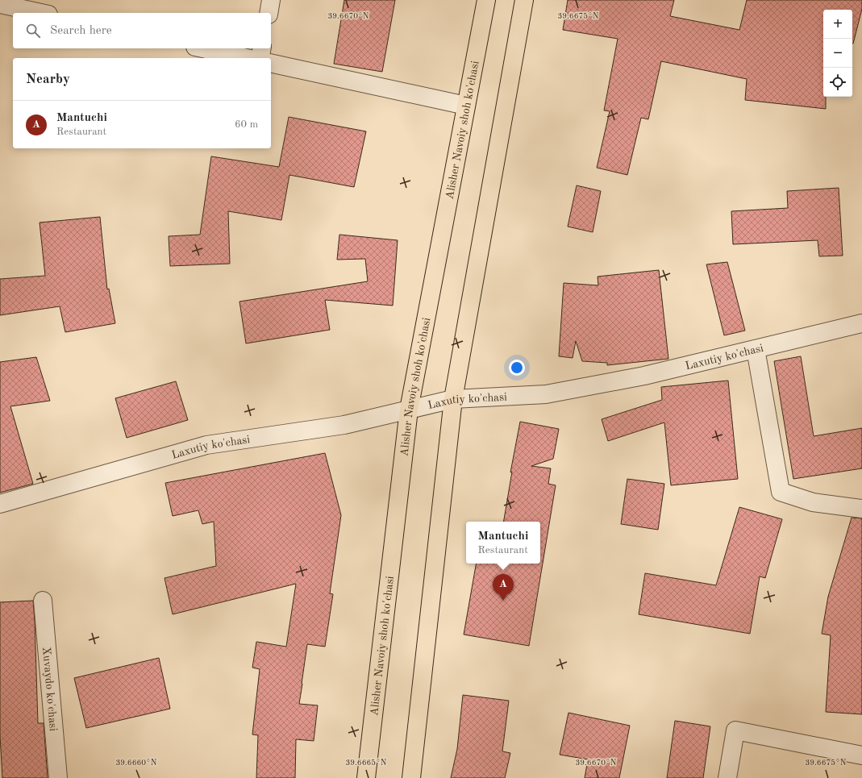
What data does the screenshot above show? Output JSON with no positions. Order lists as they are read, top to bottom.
{
  "streets": {
    "main road": ["Alisher Navoiy shoh ko'chasi"],
    "street": ["Laxutiy ko'chasi", "Xuvaydo ko'chasi"]
  },
  "crossings": [
    ["Alisher Navoiy shoh ko'chasi", "Laxutiy ko'chasi"]
  ],
  "page": {
    "map_buttons": ["+", "−"],
    "search": "Search here",
    "heading": "Nearby",
    "list": [
      {
        "mark": "A",
        "name": "Mantuchi",
        "note": "Restaurant",
        "value": "60 m"
      }
    ],
    "popup": ["Mantuchi", "Restaurant"],
    "pins": "A"
  },
  "coordinates": [
    "39.6670°N",
    "39.6675°N",
    "39.6660°N",
    "39.6665°N"
  ]
}
